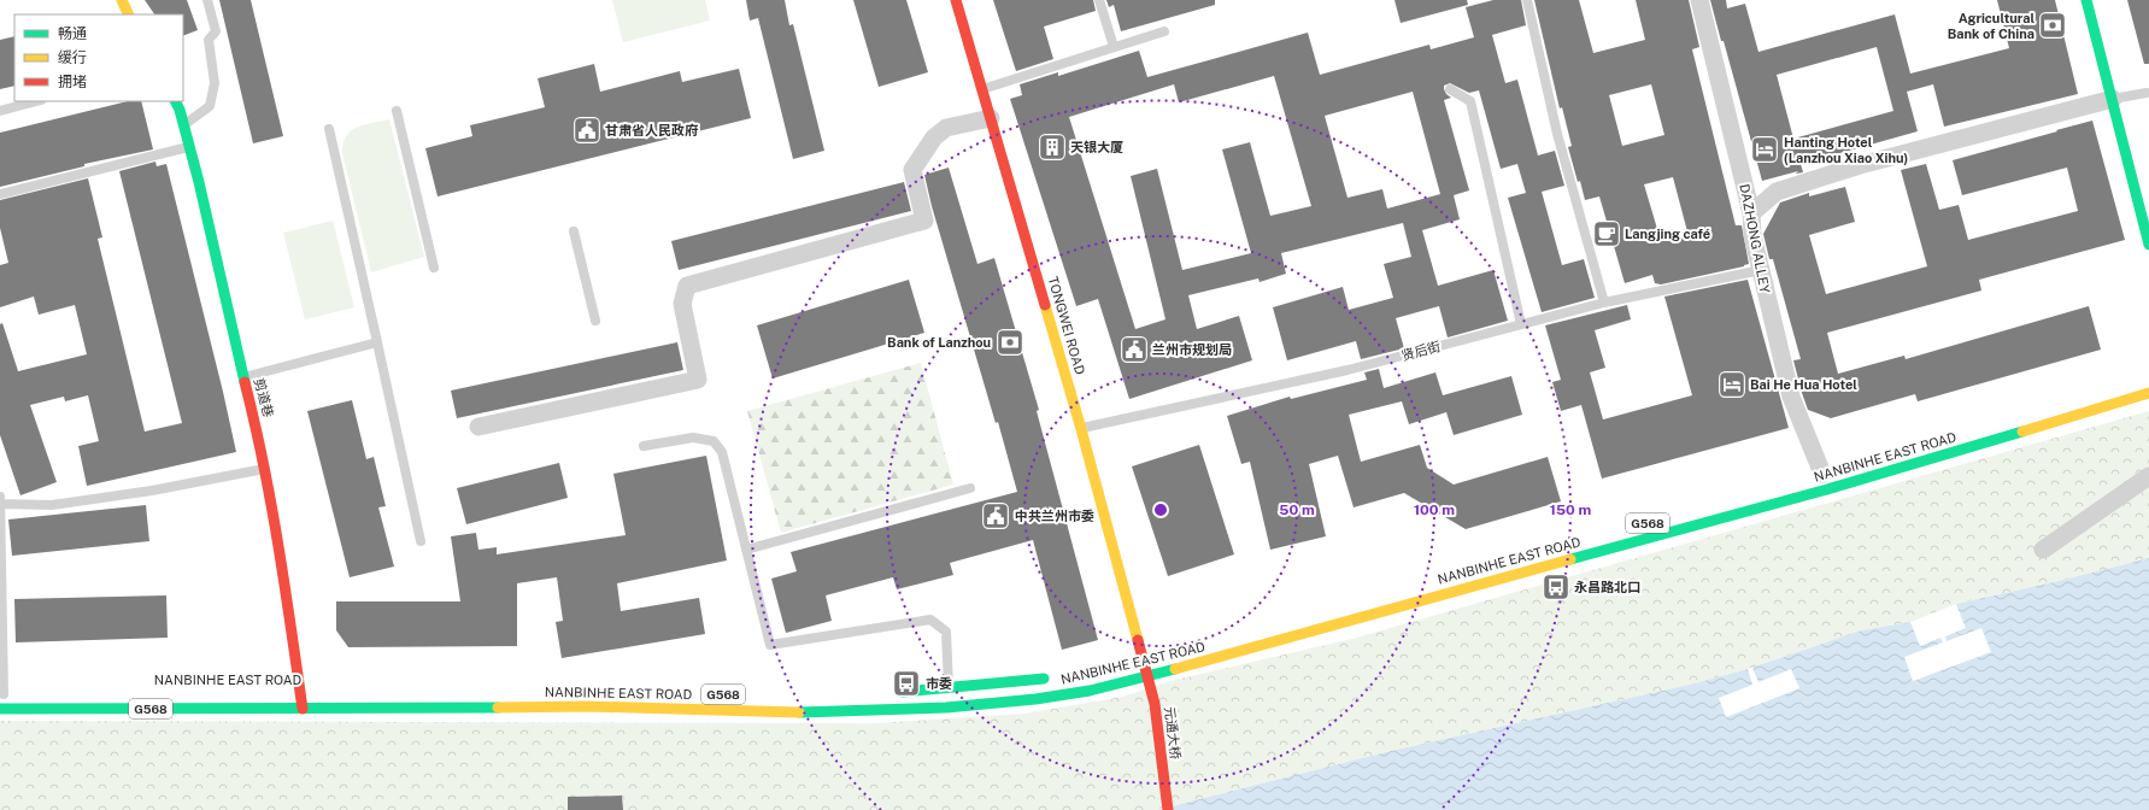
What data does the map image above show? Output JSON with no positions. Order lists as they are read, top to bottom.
{
  "streets": {
    "main road": [
      "TONGWEI ROAD",
      "剪道巷",
      "NANBINHE EAST ROAD",
      "G568",
      "元通大桥"
    ],
    "street": ["DAZHONG ALLEY"],
    "lane": ["贤后街"]
  },
  "crossings": [
    ["DAZHONG ALLEY", "贤后街"],
    ["TONGWEI ROAD", "贤后街"],
    ["TONGWEI ROAD", "元通大桥"],
    ["剪道巷", "NANBINHE EAST ROAD"],
    ["NANBINHE EAST ROAD", "元通大桥"]
  ],
  "places": {
    "bank": ["Agricultural Bank of China", "Bank of Lanzhou"],
    "public building": ["甘肃省人民政府", "兰州市规划局", "中共兰州市委"],
    "building": ["天银大厦"],
    "hotel": ["Hanting Hotel (Lanzhou Xiao Xihu)", "Bai He Hua Hotel"],
    "cafe": ["Langjing café"],
    "bus stop": ["永昌路北口", "市委"]
  },
  "legend": ["畅通", "缓行", "拥堵"],
  "rings": ["50 m", "100 m", "150 m"]
}
